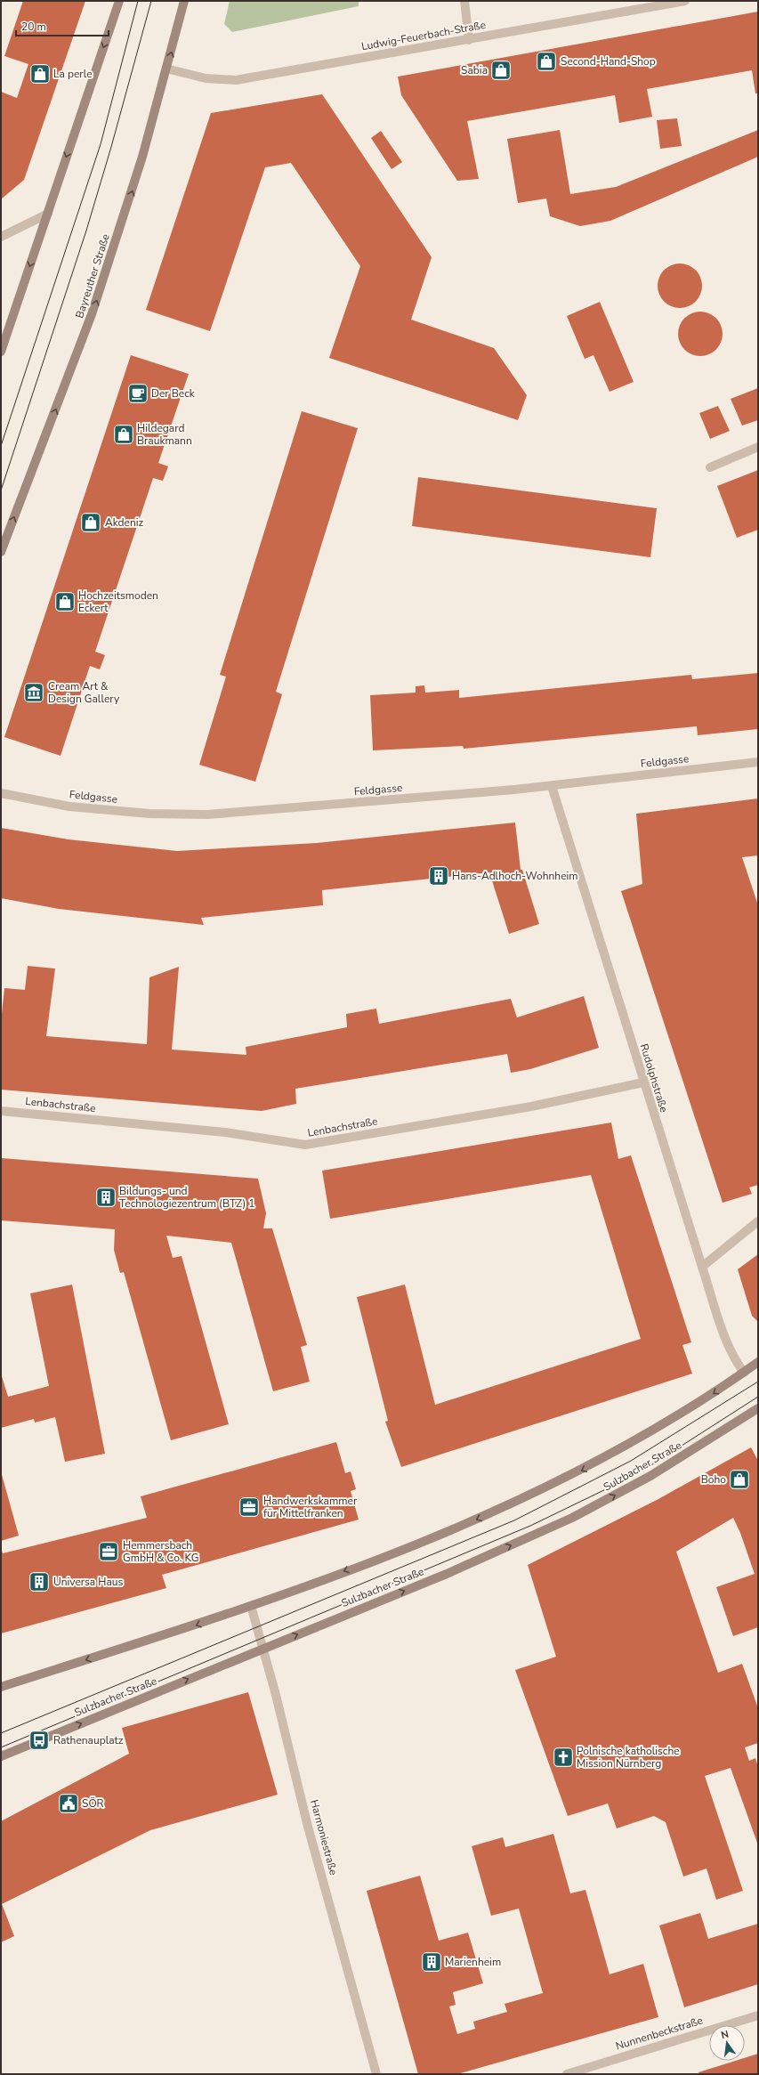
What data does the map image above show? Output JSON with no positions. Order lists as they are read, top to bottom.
{
  "streets": {
    "main road": ["Bayreuther Straße", "Sulzbacher Straße"],
    "street": [
      "Ludwig-Feuerbach-Straße",
      "Feldgasse",
      "Rudolphstraße",
      "Lenbachstraße",
      "Harmoniestraße",
      "Nunnenbeckstraße"
    ]
  },
  "crossings": [
    ["Ludwig-Feuerbach-Straße", "Bayreuther Straße"],
    ["Feldgasse", "Rudolphstraße"],
    ["Rudolphstraße", "Lenbachstraße"],
    ["Sulzbacher Straße", "Harmoniestraße"]
  ],
  "places": {
    "shop": [
      "Second-Hand-Shop",
      "Sabia",
      "La perle",
      "Hildegard Braukmann",
      "Akdeniz",
      "Hochzeitsmoden Eckert",
      "Boho"
    ],
    "cafe": ["Der Beck"],
    "museum": ["Cream Art & Design Gallery"],
    "building": [
      "Hans-Adlhoch-Wohnheim",
      "Bildungs- und Technologiezentrum (BTZ) 1",
      "Universa Haus",
      "Marienheim"
    ],
    "office": ["Handwerkskammer für Mittelfranken", "Hemmersbach GmbH & Co. KG"],
    "bus stop": ["Rathenauplatz"],
    "church": ["Polnische katholische Mission Nürnberg"],
    "public building": ["SÖR"]
  },
  "scale_bar": "20 m",
  "north": "top"
}
